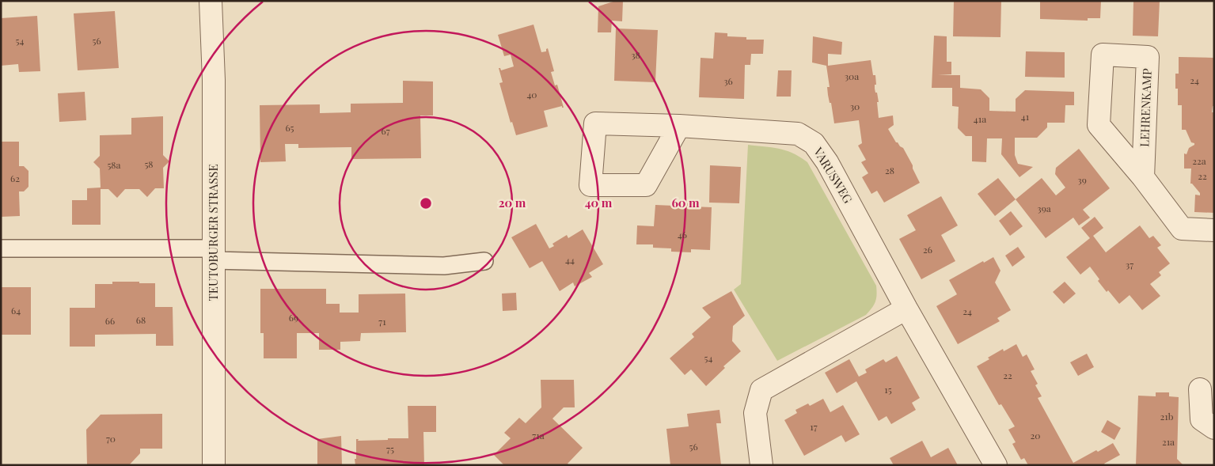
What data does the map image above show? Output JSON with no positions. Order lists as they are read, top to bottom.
{
  "streets": {
    "street": ["LEHRENKAMP", "VARUSWEG", "TEUTOBURGER STRASSE"]
  },
  "house_numbers": [
    "54",
    "56",
    "38",
    "30a",
    "24",
    "36",
    "40",
    "30",
    "41",
    "41a",
    "65",
    "67",
    "22a",
    "58",
    "58a",
    "28",
    "22",
    "62",
    "39",
    "39a",
    "46",
    "26",
    "44",
    "37",
    "64",
    "24",
    "69",
    "68",
    "66",
    "71",
    "54",
    "22",
    "15",
    "21b",
    "17",
    "71a",
    "20",
    "70",
    "21a",
    "56",
    "75"
  ],
  "rings": ["20 m", "40 m", "60 m"]
}
